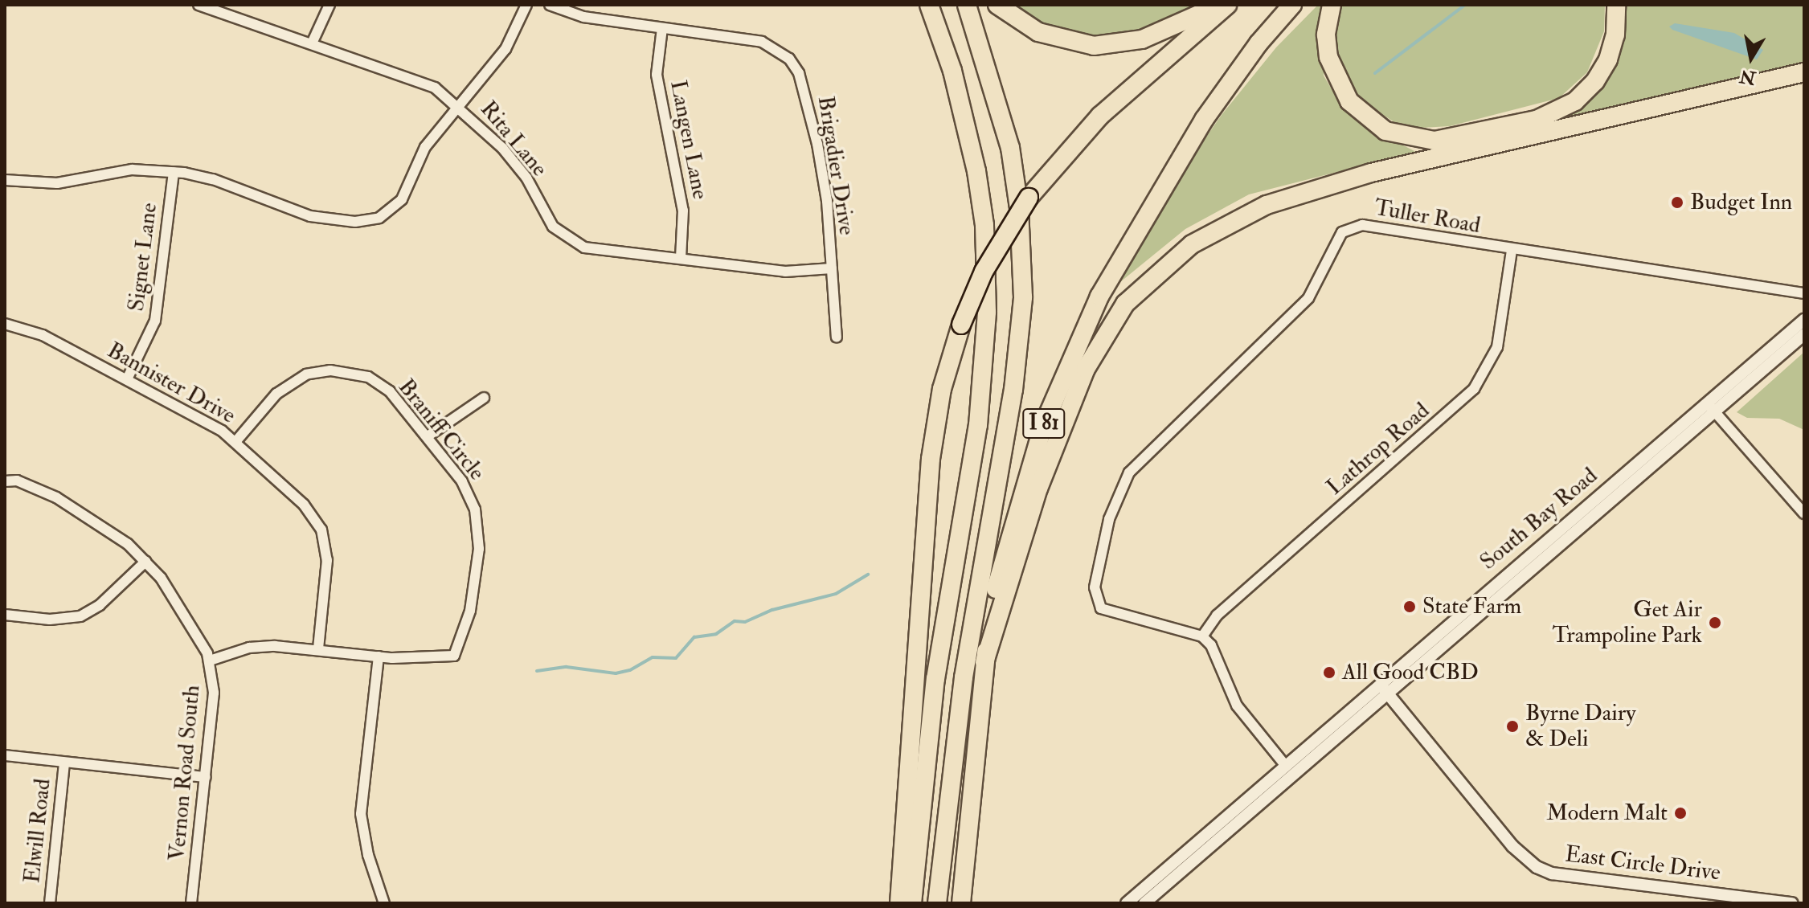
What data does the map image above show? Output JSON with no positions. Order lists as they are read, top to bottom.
{
  "streets": {
    "highway": ["I 81"],
    "street": [
      "Rita Lane",
      "Langen Lane",
      "Brigadier Drive",
      "Tuller Road",
      "Signet Lane",
      "Bannister Drive",
      "Braniff Circle",
      "Lathrop Road",
      "South Bay Road",
      "Vernon Road South",
      "Elwill Road",
      "East Circle Drive"
    ]
  },
  "crossings": [
    ["Rita Lane", "Langen Lane"],
    ["Rita Lane", "Brigadier Drive"],
    ["Langen Lane", "Brigadier Drive"],
    ["Tuller Road", "Lathrop Road"],
    ["Signet Lane", "Bannister Drive"],
    ["Bannister Drive", "Braniff Circle"],
    ["Braniff Circle", "Vernon Road South"],
    ["South Bay Road", "East Circle Drive"]
  ],
  "places": [
    "Budget Inn",
    "State Farm",
    "Get Air Trampoline Park",
    "All Good CBD",
    "Byrne Dairy & Deli",
    "Modern Malt"
  ],
  "north": "bottom"
}
